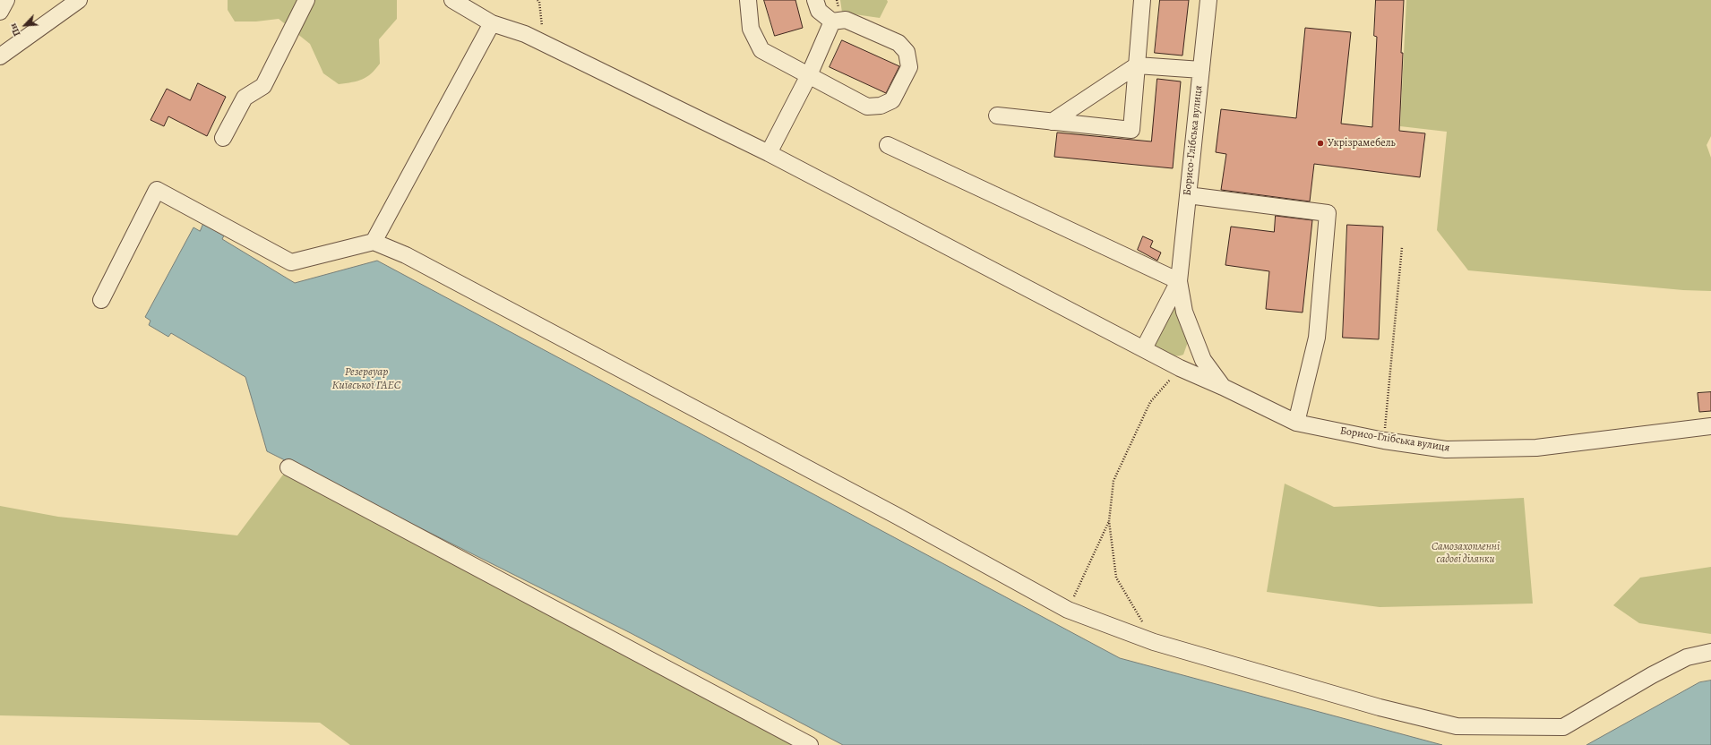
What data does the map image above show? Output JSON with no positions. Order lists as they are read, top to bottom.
{
  "streets": {
    "street": ["Борисо-Глібська вулиця"]
  },
  "water": ["Резервуар Київської ГАЕС"],
  "parks": ["Самозахопленні садові ділянки"],
  "places": ["Укрізрамебель"],
  "north": "bottom left"
}
